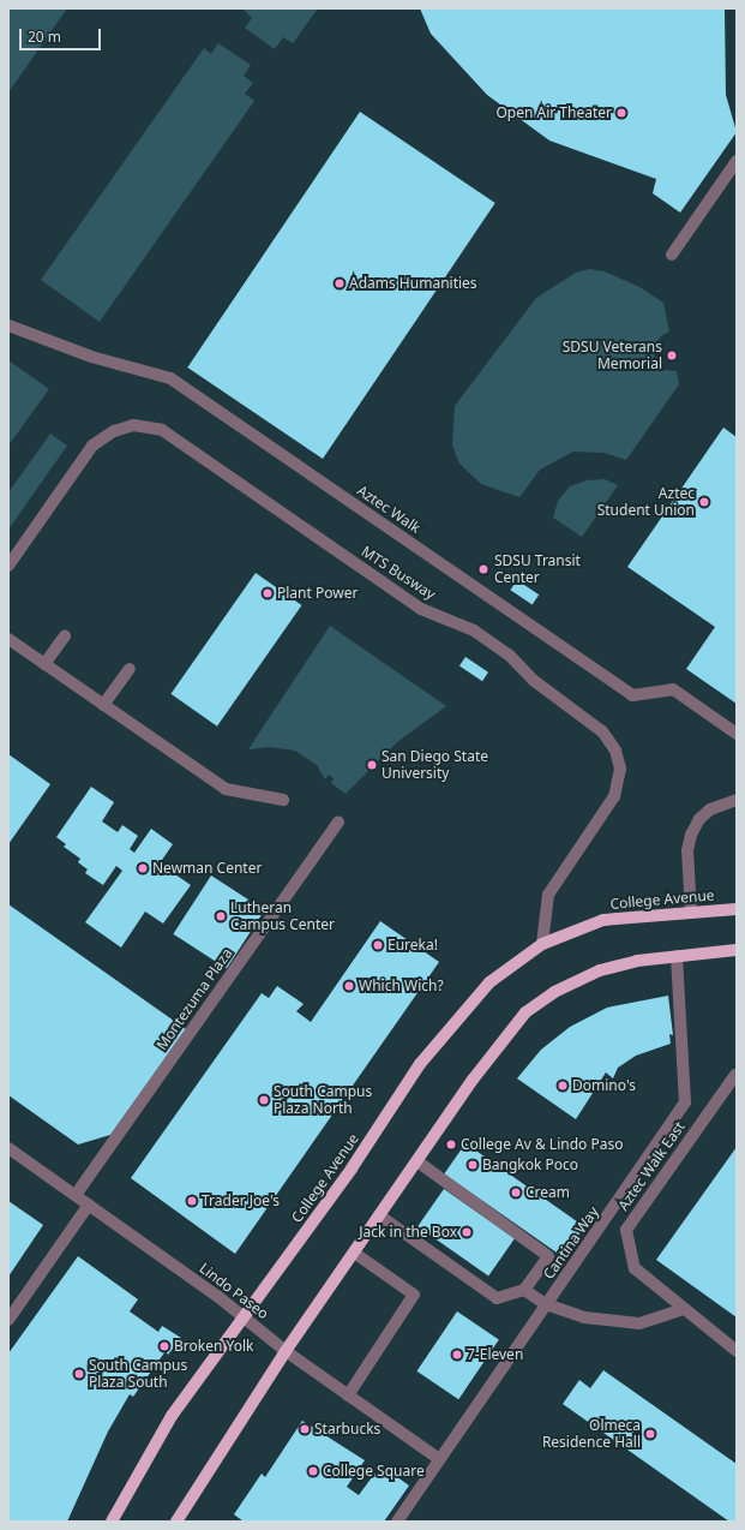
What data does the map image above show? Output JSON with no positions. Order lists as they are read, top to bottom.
{
  "streets": {
    "main road": ["College Avenue"],
    "street": [
      "Aztec Walk",
      "MTS Busway",
      "Montezuma Plaza",
      "Aztec Walk East",
      "Cantina Way",
      "Lindo Paseo"
    ]
  },
  "crossings": [
    ["MTS Busway", "College Avenue"],
    ["College Avenue", "Lindo Paseo"],
    ["Montezuma Plaza", "Lindo Paseo"],
    ["Cantina Way", "Lindo Paseo"]
  ],
  "places": [
    "Open Air Theater",
    "Adams Humanities",
    "SDSU Veterans Memorial",
    "Aztec Student Union",
    "SDSU Transit Center",
    "Plant Power",
    "San Diego State University",
    "Newman Center",
    "Lutheran Campus Center",
    "Eureka!",
    "Which Wich?",
    "Domino's",
    "South Campus Plaza North",
    "College Av & Lindo Paso",
    "Bangkok Poco",
    "Cream",
    "Trader Joe's",
    "Jack in the Box",
    "Broken Yolk",
    "7-Eleven",
    "South Campus Plaza South",
    "Starbucks",
    "Olmeca Residence Hall",
    "College Square"
  ],
  "scale_bar": "20 m"
}
